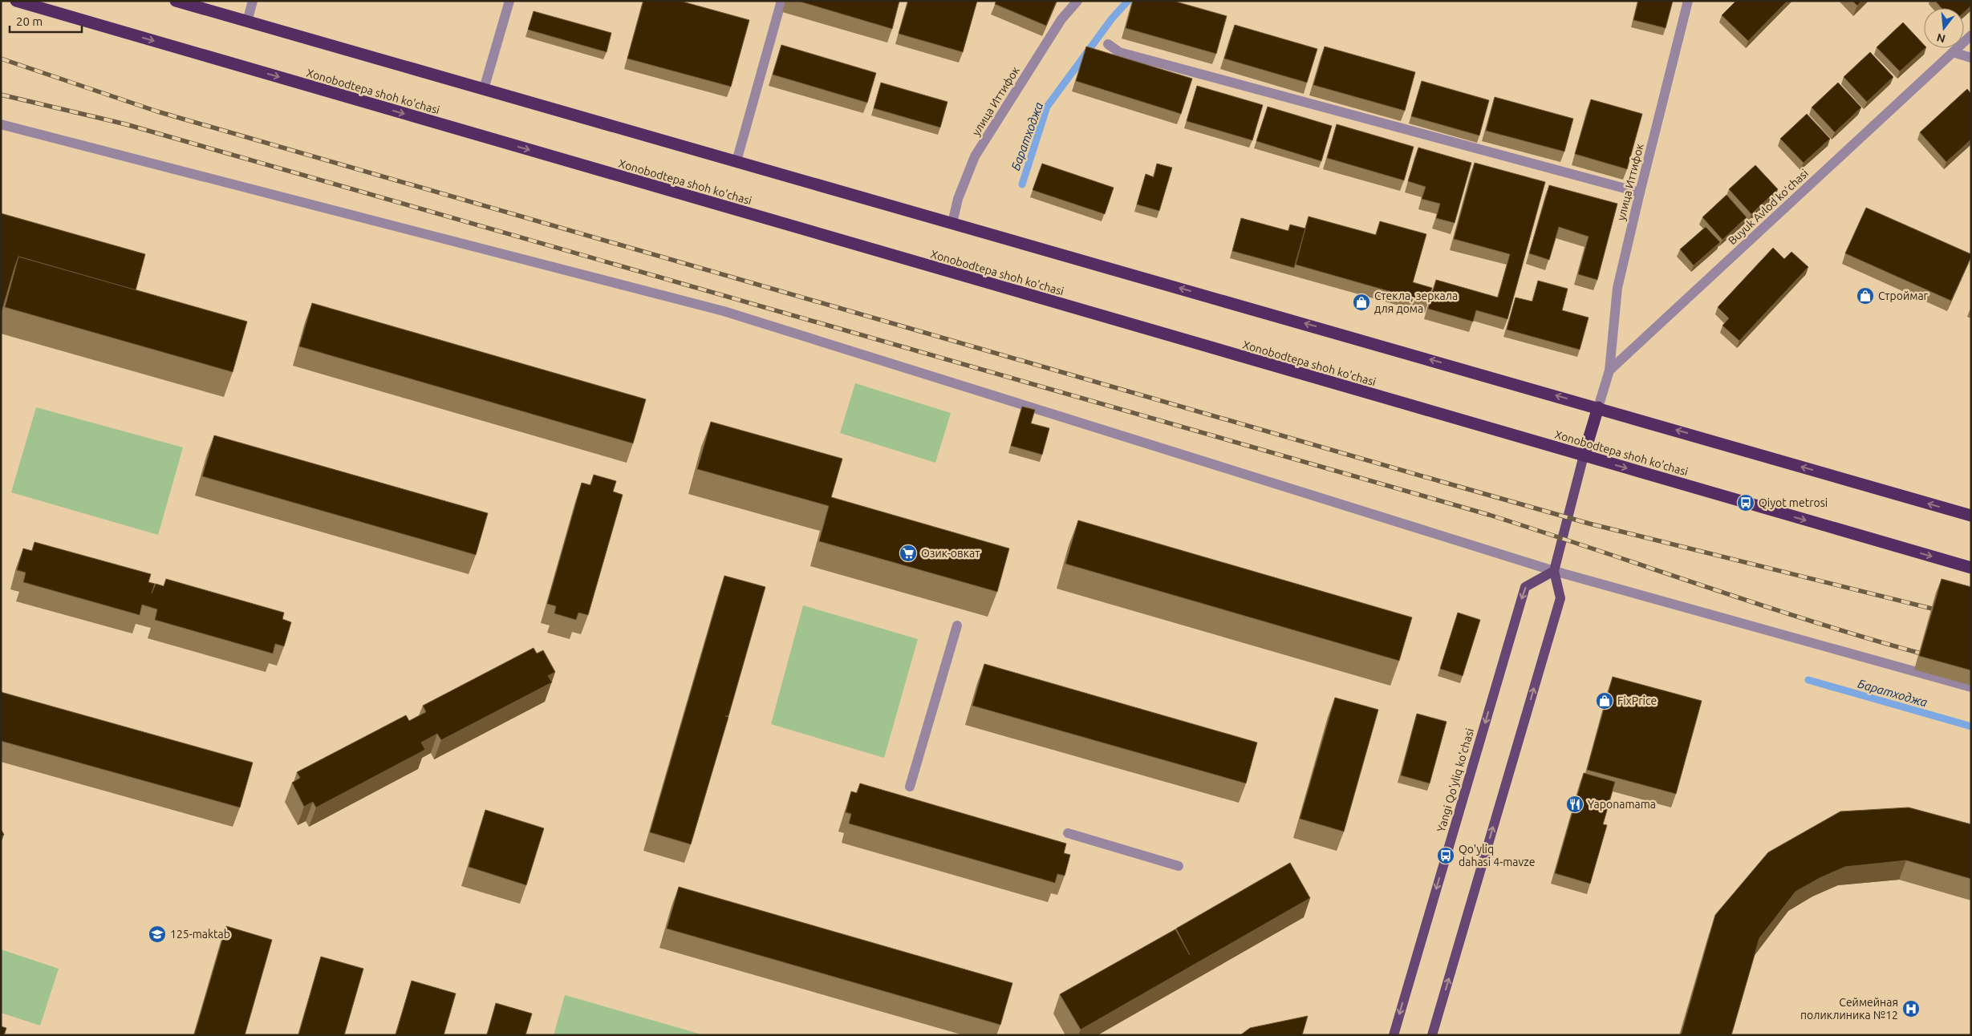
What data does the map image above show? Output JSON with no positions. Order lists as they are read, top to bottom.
{
  "streets": {
    "highway": ["Xonobodtepa shoh ko'chasi"],
    "main road": ["Yangi Qo'yliq ko'chasi"],
    "street": ["улица Иттифок", "Buyuk Avlod koʻchasi"]
  },
  "crossings": [
    ["улица Иттифок", "Buyuk Avlod koʻchasi"]
  ],
  "water": ["Баратходжа"],
  "places": {
    "shop": ["Строймаг", "Стекла, зеркала для дома", "FixPrice"],
    "bus stop": ["Qiyot metrosi", "Qo'yliq dahasi 4-mavze"],
    "supermarket": ["Озик-овкат"],
    "restaurant": ["Yaponamama"],
    "school or university": ["125-maktab"],
    "hospital": ["Сеймейная поликлиника №12"]
  },
  "scale_bar": "20 m",
  "north": "bottom"
}
